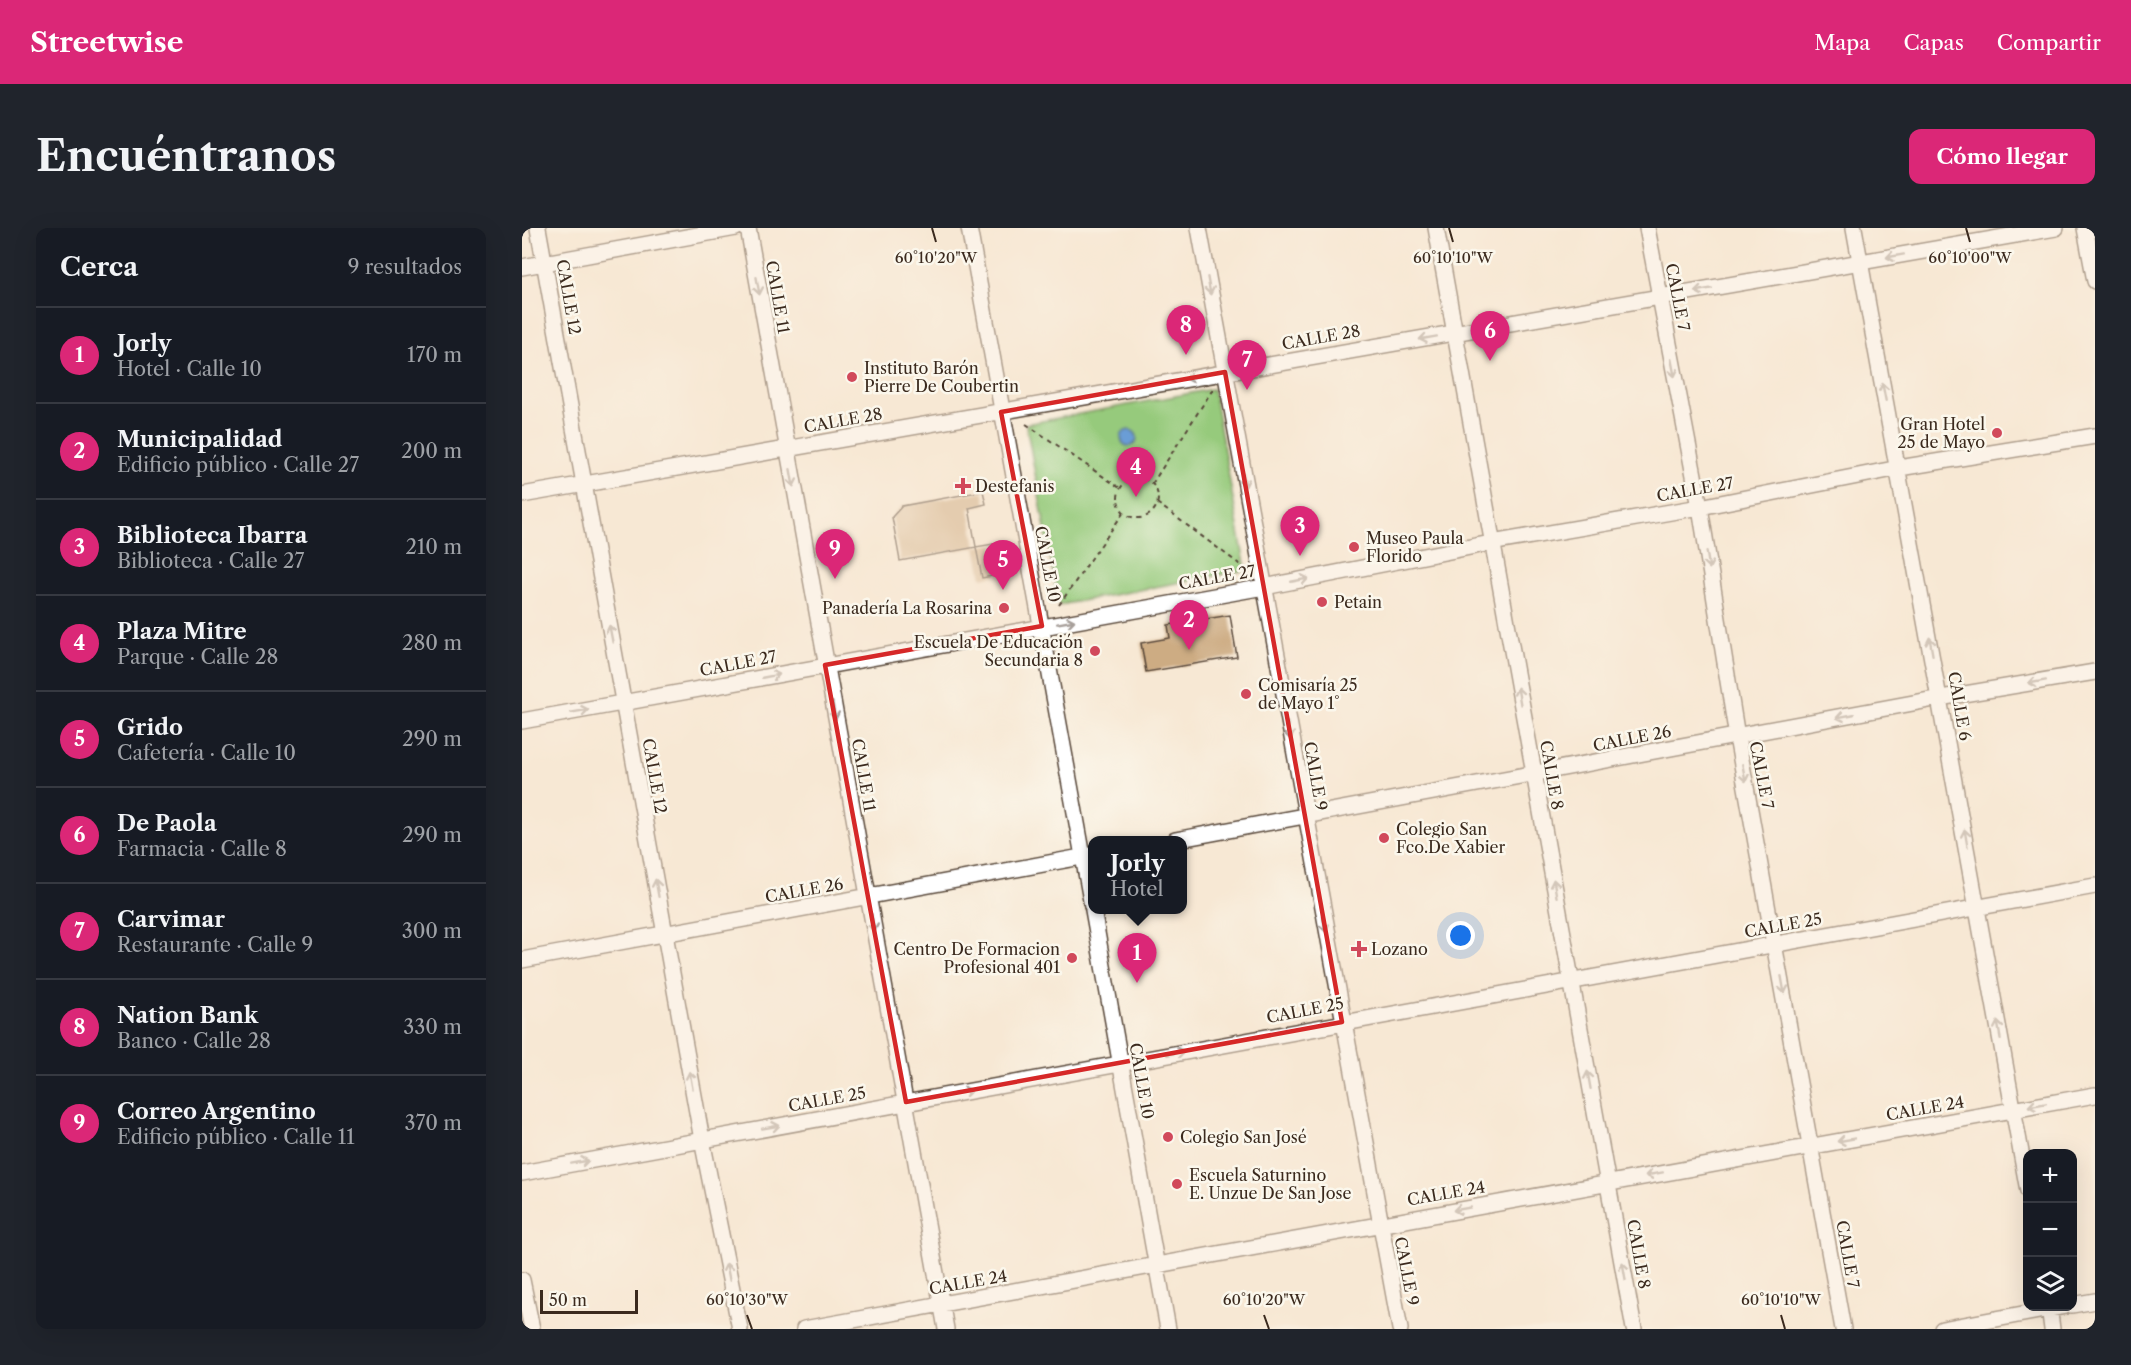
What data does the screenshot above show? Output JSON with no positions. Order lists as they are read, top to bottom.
{
  "streets": {
    "street": [
      "CALLE 12",
      "CALLE 11",
      "CALLE 7",
      "CALLE 28",
      "CALLE 27",
      "CALLE 10",
      "CALLE 6",
      "CALLE 26",
      "CALLE 8",
      "CALLE 9",
      "CALLE 25",
      "CALLE 24"
    ]
  },
  "crossings": [
    ["CALLE 12", "CALLE 28"],
    ["CALLE 12", "CALLE 27"],
    ["CALLE 12", "CALLE 26"],
    ["CALLE 12", "CALLE 25"],
    ["CALLE 11", "CALLE 28"],
    ["CALLE 11", "CALLE 27"],
    ["CALLE 11", "CALLE 26"],
    ["CALLE 11", "CALLE 25"],
    ["CALLE 11", "CALLE 24"],
    ["CALLE 7", "CALLE 28"],
    ["CALLE 7", "CALLE 27"],
    ["CALLE 7", "CALLE 26"],
    ["CALLE 7", "CALLE 25"],
    ["CALLE 7", "CALLE 24"],
    ["CALLE 28", "CALLE 10"],
    ["CALLE 28", "CALLE 6"],
    ["CALLE 28", "CALLE 8"],
    ["CALLE 28", "CALLE 9"],
    ["CALLE 27", "CALLE 10"],
    ["CALLE 27", "CALLE 6"],
    ["CALLE 27", "CALLE 8"],
    ["CALLE 27", "CALLE 9"],
    ["CALLE 10", "CALLE 26"],
    ["CALLE 10", "CALLE 25"],
    ["CALLE 10", "CALLE 24"],
    ["CALLE 6", "CALLE 26"],
    ["CALLE 6", "CALLE 25"],
    ["CALLE 6", "CALLE 24"],
    ["CALLE 26", "CALLE 8"],
    ["CALLE 26", "CALLE 9"],
    ["CALLE 8", "CALLE 25"],
    ["CALLE 8", "CALLE 24"],
    ["CALLE 9", "CALLE 25"],
    ["CALLE 9", "CALLE 24"]
  ],
  "one_way": [
    "CALLE 12",
    "CALLE 11",
    "CALLE 7",
    "CALLE 28",
    "CALLE 27",
    "CALLE 6",
    "CALLE 8",
    "CALLE 9",
    "CALLE 25",
    "CALLE 24"
  ],
  "places": {
    "other": [
      "Instituto Barón Pierre De Coubertin",
      "Gran Hotel 25 de Mayo",
      "Museo Paula Florido",
      "Petain",
      "Panadería La Rosarina",
      "Escuela De Educación Secundaria 8",
      "Comisaría 25 de Mayo 1°",
      "Colegio San Fco.De Xabier",
      "Centro De Formacion Profesional 401",
      "Colegio San José",
      "Escuela Saturnino E. Unzue De San Jose"
    ],
    "health": ["Destefanis", "Lozano"]
  },
  "scale_bar": "50 m",
  "page": {
    "header": "Streetwise",
    "nav": ["Mapa", "Capas", "Compartir"],
    "buttons": "Cómo llegar",
    "title": "Encuéntranos",
    "heading": ["Cerca", "9 resultados"],
    "pins": [
      "8",
      "6",
      "7",
      "4",
      "3",
      "9",
      "5",
      "2",
      "1"
    ],
    "list": [
      {
        "mark": "1",
        "name": "Jorly",
        "note": "Hotel · Calle 10",
        "value": "170 m"
      },
      {
        "mark": "2",
        "name": "Municipalidad",
        "note": "Edificio público · Calle 27",
        "value": "200 m"
      },
      {
        "mark": "3",
        "name": "Biblioteca Ibarra",
        "note": "Biblioteca · Calle 27",
        "value": "210 m"
      },
      {
        "mark": "4",
        "name": "Plaza Mitre",
        "note": "Parque · Calle 28",
        "value": "280 m"
      },
      {
        "mark": "5",
        "name": "Grido",
        "note": "Cafetería · Calle 10",
        "value": "290 m"
      },
      {
        "mark": "6",
        "name": "De Paola",
        "note": "Farmacia · Calle 8",
        "value": "290 m"
      },
      {
        "mark": "7",
        "name": "Carvimar",
        "note": "Restaurante · Calle 9",
        "value": "300 m"
      },
      {
        "mark": "8",
        "name": "Nation Bank",
        "note": "Banco · Calle 28",
        "value": "330 m"
      },
      {
        "mark": "9",
        "name": "Correo Argentino",
        "note": "Edificio público · Calle 11",
        "value": "370 m"
      }
    ],
    "popup": ["Jorly", "Hotel"],
    "map_buttons": ["+", "−"],
    "scale": "50 m"
  },
  "coordinates": [
    "60°10'20\"W",
    "60°10'10\"W",
    "60°10'00\"W",
    "60°10'30\"W"
  ]
}
